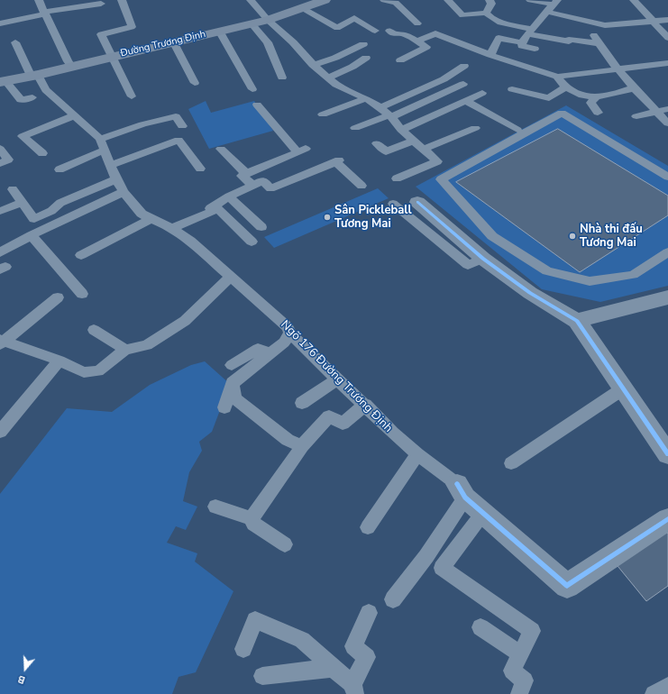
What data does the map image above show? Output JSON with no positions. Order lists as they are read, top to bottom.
{
  "streets": {
    "main road": ["Đường Trương Định"],
    "street": ["Ngõ 176 Đường Trương Định"]
  },
  "crossings": [
    ["Đường Trương Định", "Ngõ 176 Đường Trương Định"]
  ],
  "places": ["Sân Pickleball Tương Mai", "Nhà thi đấu Tương Mai"],
  "north": "bottom"
}
